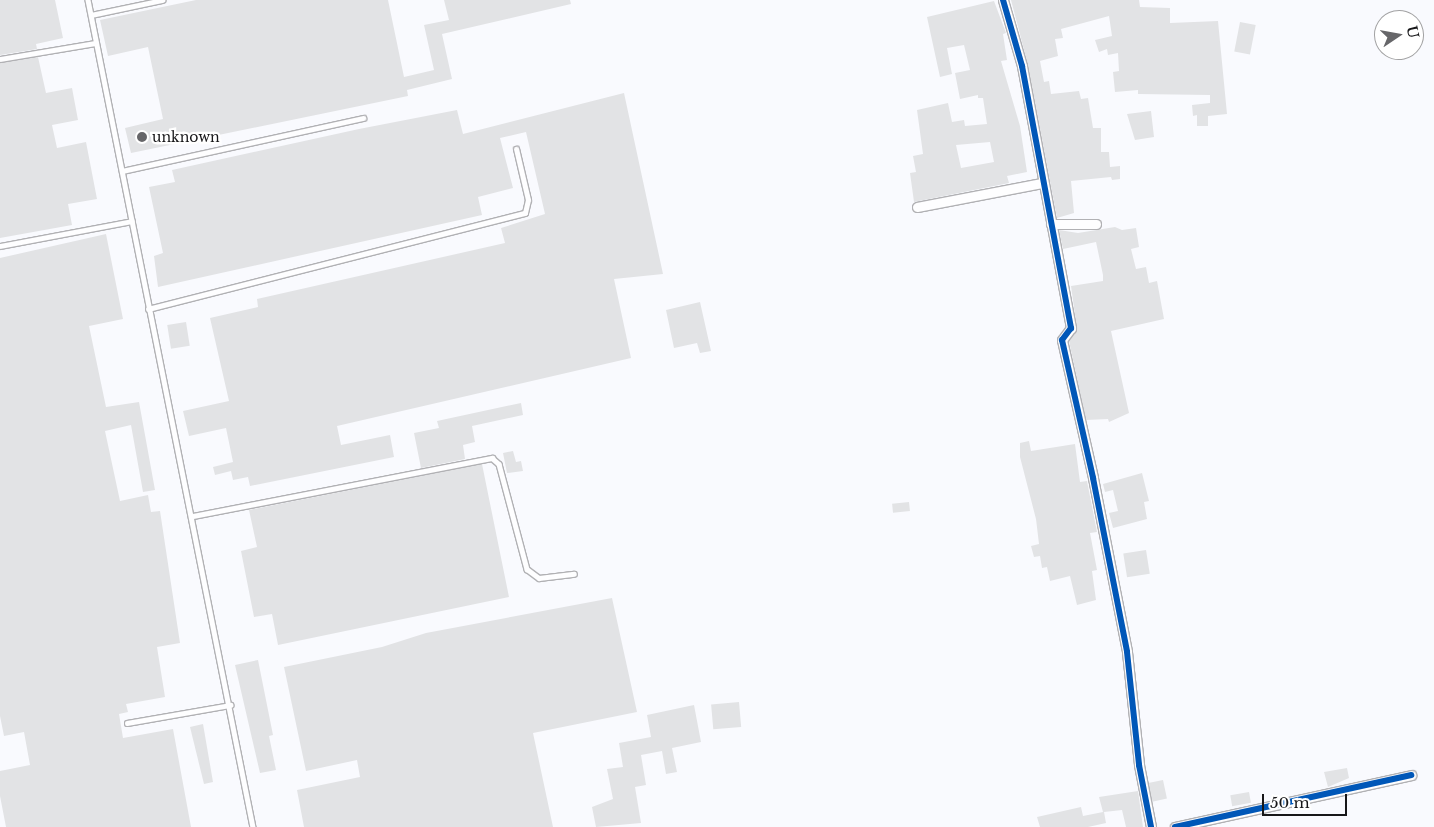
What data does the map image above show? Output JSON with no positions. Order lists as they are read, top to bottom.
{
  "places": ["unknown"],
  "scale_bar": "50 m",
  "north": "right"
}
